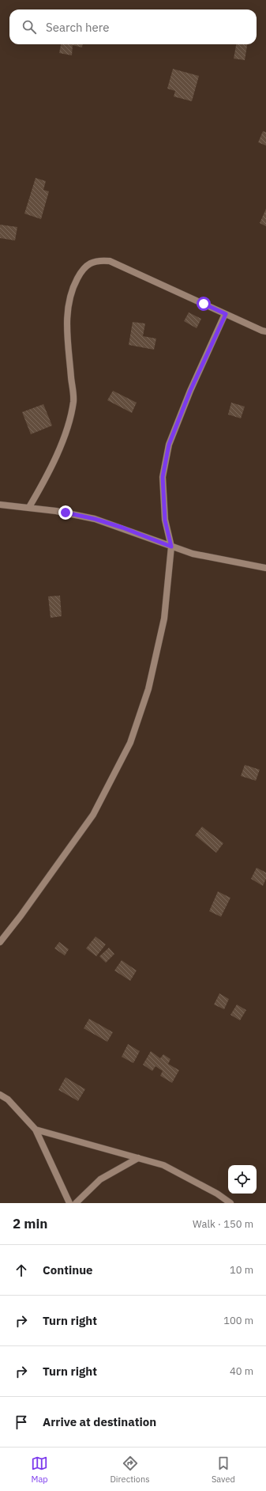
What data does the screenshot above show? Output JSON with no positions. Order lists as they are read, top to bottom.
{
  "page": {
    "search": "Search here",
    "heading": ["2 min", "Walk · 150 m"],
    "list": [
      ["Continue", "10 m"],
      ["Turn right", "100 m"],
      ["Turn right", "40 m"],
      "Arrive at destination"
    ],
    "nav": ["Map", "Directions", "Saved"]
  }
}
